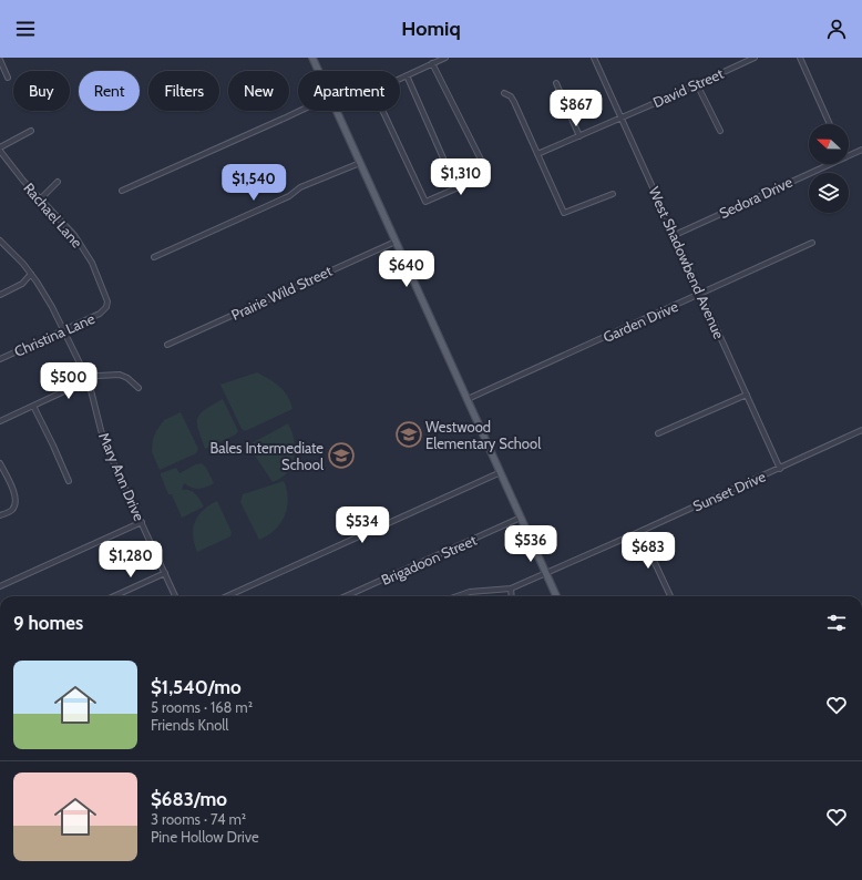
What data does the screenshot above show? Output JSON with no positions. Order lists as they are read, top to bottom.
{
  "streets": {
    "street": [
      "David Street",
      "Sedora Drive",
      "Rachael Lane",
      "West Shadowbend Avenue",
      "Prairie Wild Street",
      "Garden Drive",
      "Christina Lane",
      "Mary Ann Drive",
      "Sunset Drive",
      "Brigadoon Street"
    ]
  },
  "crossings": [
    ["David Street", "West Shadowbend Avenue"],
    ["Sedora Drive", "West Shadowbend Avenue"],
    ["Rachael Lane", "Christina Lane"],
    ["West Shadowbend Avenue", "Garden Drive"],
    ["West Shadowbend Avenue", "Sunset Drive"],
    ["Christina Lane", "Mary Ann Drive"]
  ],
  "places": {
    "school or university": ["Westwood Elementary School", "Bales Intermediate School"]
  },
  "north": "left",
  "page": {
    "header": "Homiq",
    "chip": [
      "Buy",
      "Rent",
      "Filters",
      "New",
      "Apartment"
    ],
    "price": [
      "$867",
      "$1,310",
      "$1,540",
      "$640",
      "$500",
      "$534",
      "$536",
      "$683",
      "$1,280"
    ],
    "heading": "9 homes",
    "list": [
      {
        "name": "$1,540/mo",
        "note": "5 rooms · 168 m² · Friends Knoll"
      },
      {
        "name": "$683/mo",
        "note": "3 rooms · 74 m² · Pine Hollow Drive"
      }
    ]
  }
}
